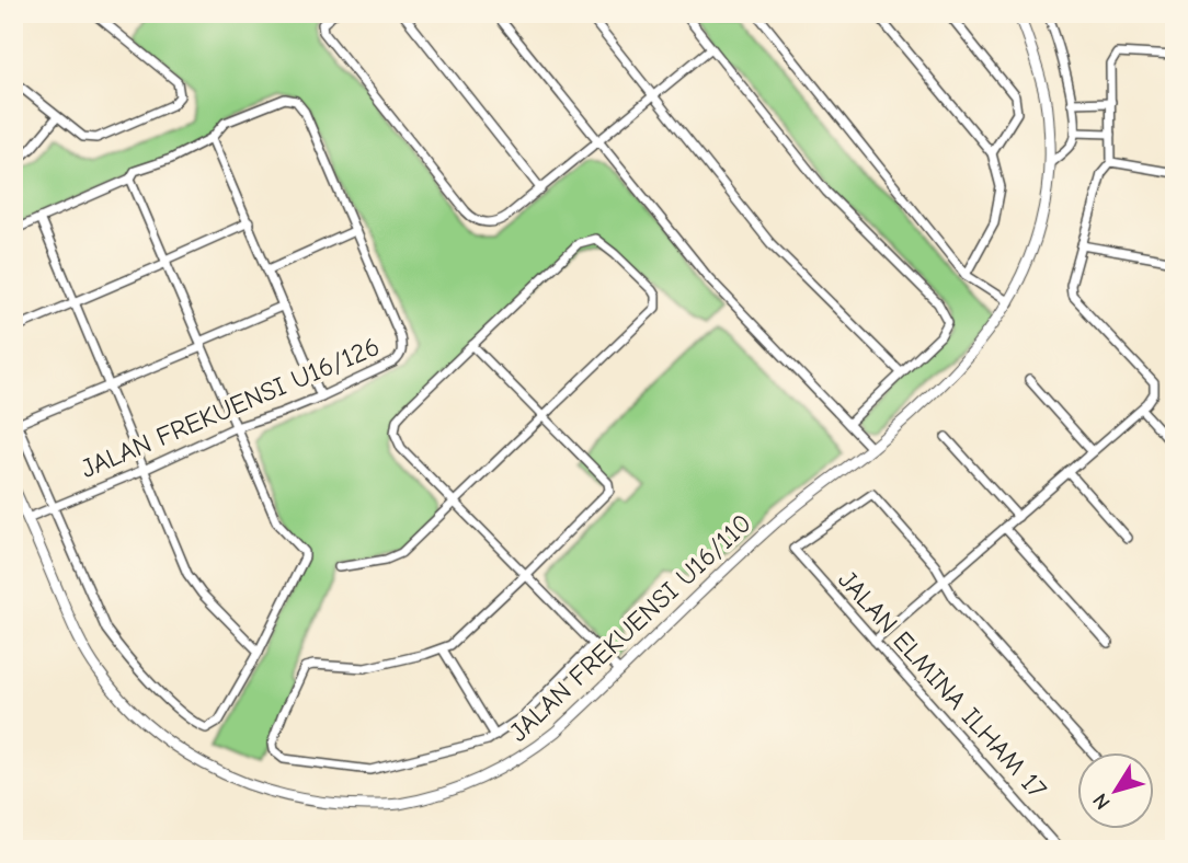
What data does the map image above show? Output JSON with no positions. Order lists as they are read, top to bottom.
{
  "streets": {
    "street": ["JALAN FREKUENSI U16/126", "JALAN FREKUENSI U16/110", "JALAN ELMINA ILHAM 17"]
  },
  "crossings": [
    ["JALAN FREKUENSI U16/126", "JALAN FREKUENSI U16/110"]
  ],
  "north": "bottom left"
}
